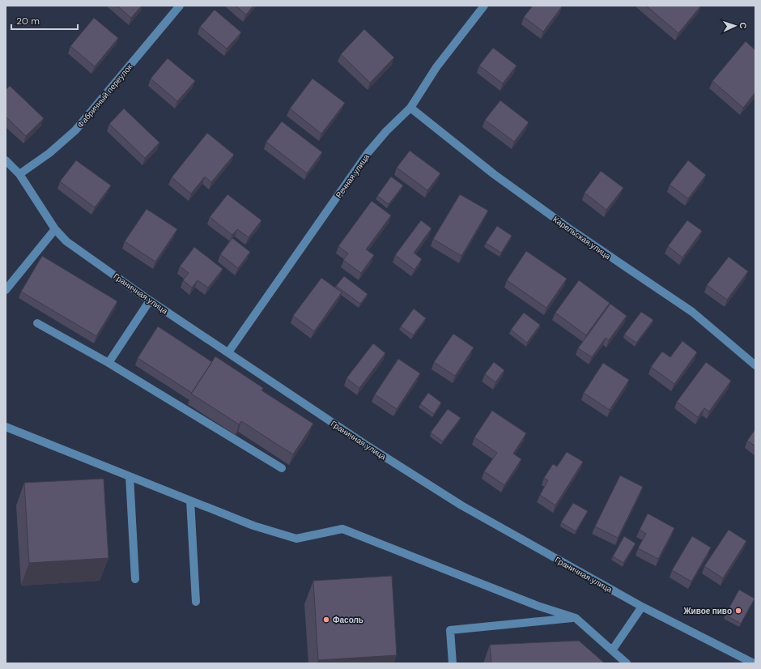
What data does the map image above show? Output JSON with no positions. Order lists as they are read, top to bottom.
{
  "streets": {
    "street": [
      "Фабричный переулок",
      "Речная улица",
      "Карельская улица",
      "Граничная улица"
    ]
  },
  "crossings": [
    ["Фабричный переулок", "Граничная улица"],
    ["Речная улица", "Карельская улица"],
    ["Речная улица", "Граничная улица"]
  ],
  "places": ["Живое пиво", "Фасоль"],
  "scale_bar": "20 m",
  "north": "right"
}
